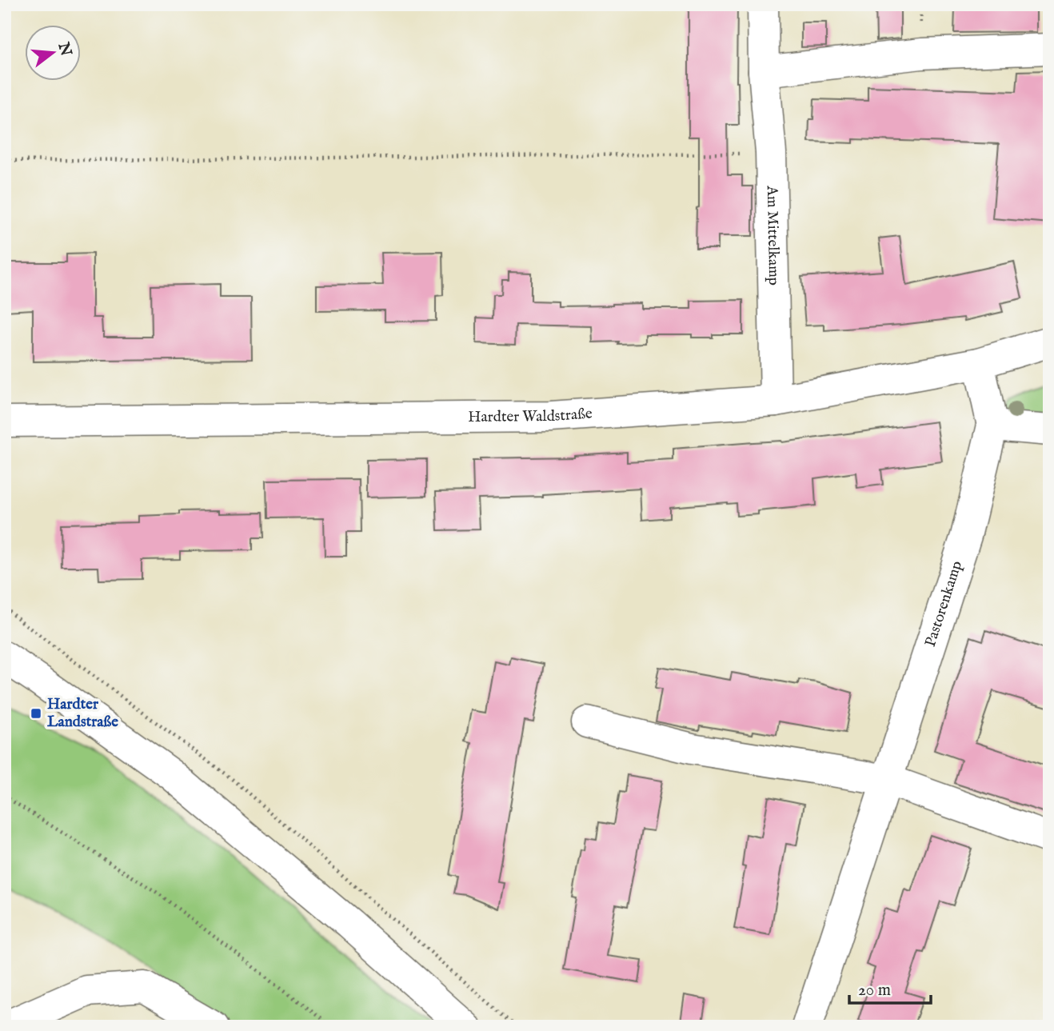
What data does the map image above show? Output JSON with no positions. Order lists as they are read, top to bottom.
{
  "streets": {
    "street": ["Am Mittelkamp", "Hardter Waldstraße", "Pastorenkamp"]
  },
  "crossings": [
    ["Am Mittelkamp", "Hardter Waldstraße"],
    ["Hardter Waldstraße", "Pastorenkamp"]
  ],
  "places": {
    "transit": ["Hardter Landstraße"]
  },
  "scale_bar": "20 m",
  "north": "right"
}
